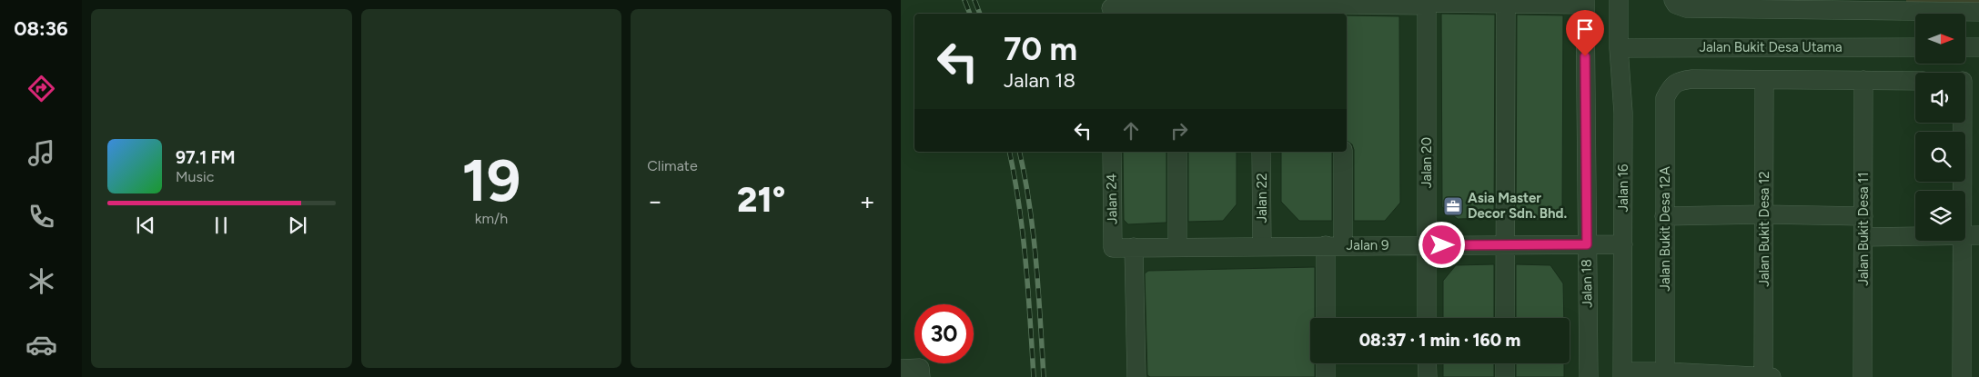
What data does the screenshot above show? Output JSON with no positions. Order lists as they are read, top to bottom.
{
  "streets": {
    "street": [
      "Jalan Bukit Desa Utama",
      "Jalan 20",
      "Jalan 16",
      "Jalan 22",
      "Jalan 24",
      "Jalan Bukit Desa 12A",
      "Jalan Bukit Desa 12",
      "Jalan Bukit Desa 11",
      "Jalan 9",
      "Jalan 18"
    ]
  },
  "crossings": [
    ["Jalan Bukit Desa Utama", "Jalan 16"],
    ["Jalan 20", "Jalan 9"],
    ["Jalan 16", "Jalan 9"],
    ["Jalan 22", "Jalan 9"],
    ["Jalan 24", "Jalan 9"],
    ["Jalan Bukit Desa 12A", "Jalan Bukit Desa 12"],
    ["Jalan 9", "Jalan 18"]
  ],
  "places": {
    "office": ["Asia Master Decor Sdn. Bhd."]
  },
  "north": "right",
  "page": {
    "tabs": "08:36",
    "tile": [
      ["19", "km/h"],
      "Climate"
    ],
    "turn": ["70 m", "Jalan 18"],
    "song": ["97.1 FM", "Music"],
    "heat": ["−", "21°", "+"],
    "limit": "30",
    "trip": "08:37 · 1 min · 160 m"
  }
}
